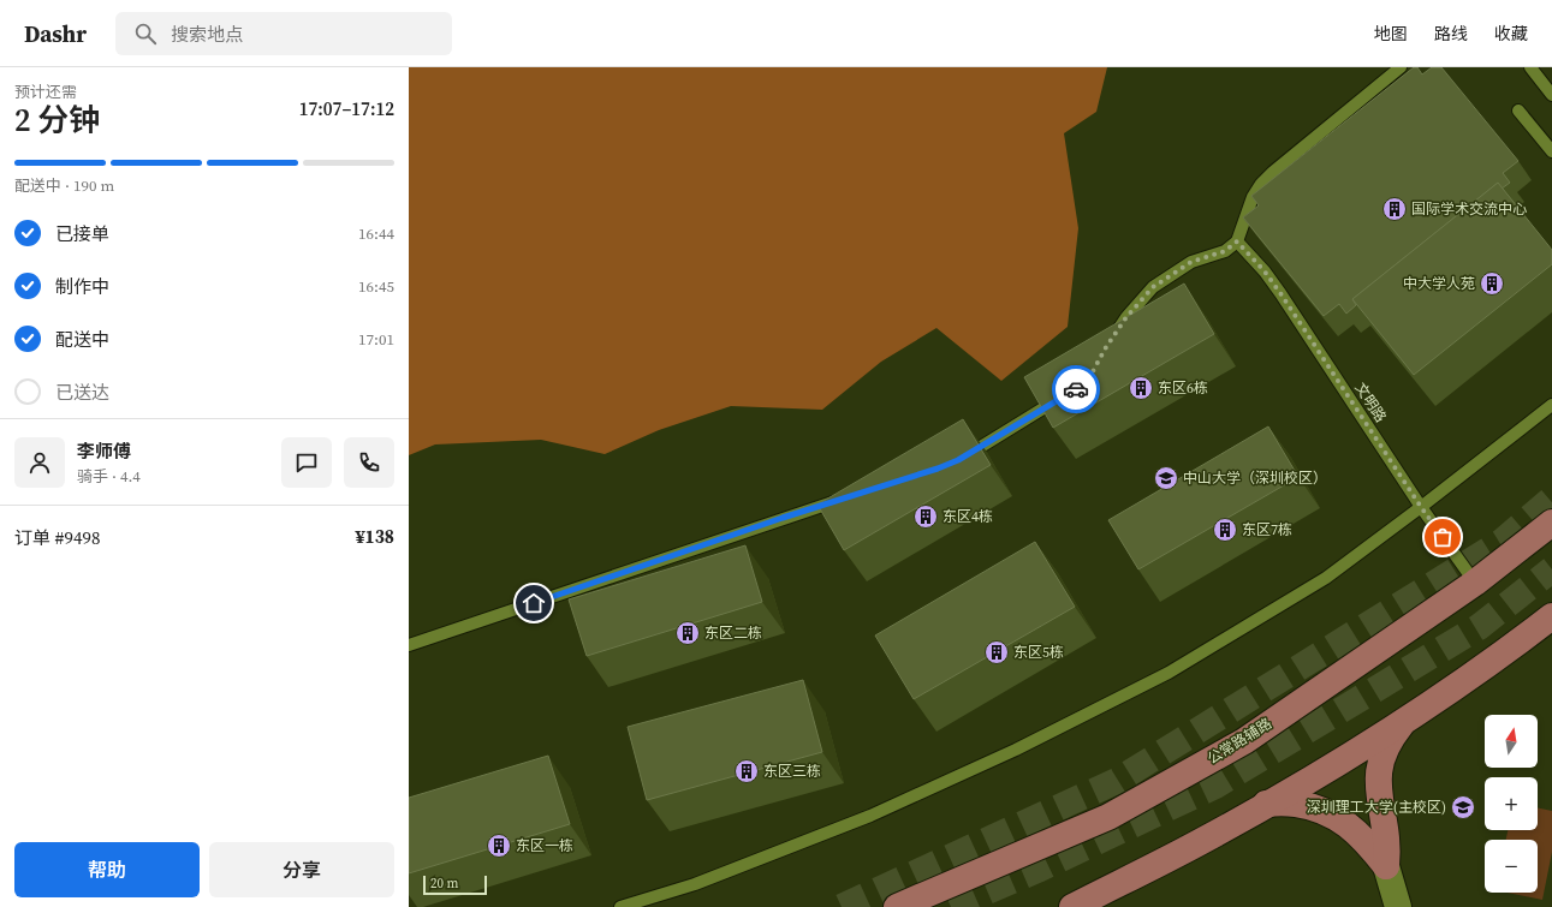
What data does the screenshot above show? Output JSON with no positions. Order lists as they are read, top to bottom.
{
  "streets": {
    "main road": ["公常路辅路"],
    "lane": ["文明路"]
  },
  "crossings": [
    ["文明路", "公常路辅路"]
  ],
  "places": {
    "building": [
      "国际学术交流中心",
      "中大学人苑",
      "东区6栋",
      "东区4栋",
      "东区7栋",
      "东区二栋",
      "东区5栋",
      "东区三栋",
      "东区一栋"
    ],
    "school or university": ["中山大学（深圳校区）", "深圳理工大学(主校区)"]
  },
  "scale_bar": "20 m",
  "north": "top",
  "page": {
    "header": "Dashr",
    "search": "搜索地点",
    "nav": ["地图", "路线", "收藏"],
    "heading": ["2 分钟", "预计还需", "17:07–17:12"],
    "panel": [
      "李师傅",
      "骑手 · 4.4",
      "订单 #9498",
      "¥138"
    ],
    "bar": "配送中 · 190 m",
    "list": [
      ["已接单", "16:44"],
      ["制作中", "16:45"],
      ["配送中", "17:01"],
      "已送达"
    ],
    "map_buttons": ["+", "−"],
    "buttons": ["帮助", "分享"],
    "scale": "20 m"
  }
}
